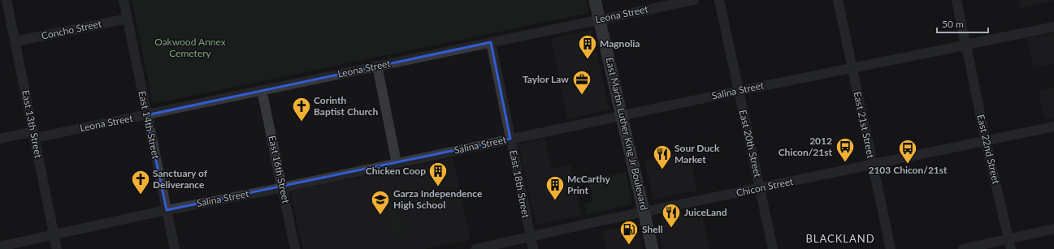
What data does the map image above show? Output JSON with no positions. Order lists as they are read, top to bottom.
{
  "streets": {
    "main road": ["East Martin Luther King Jr Boulevard"],
    "street": [
      "Leona Street",
      "Concho Street",
      "Salina Street",
      "East 13th Street",
      "East 14th Street",
      "East 21st Street",
      "East 20th Street",
      "East 22nd Street",
      "East 16th Street",
      "East 18th Street",
      "Chicon Street"
    ]
  },
  "crossings": [
    ["Leona Street", "East 13th Street"],
    ["Leona Street", "East 14th Street"],
    ["Leona Street", "East Martin Luther King Jr Boulevard"],
    ["Leona Street", "East 16th Street"],
    ["Leona Street", "East 18th Street"],
    ["Concho Street", "East 13th Street"],
    ["Concho Street", "East 14th Street"],
    ["Salina Street", "East 13th Street"],
    ["Salina Street", "East 14th Street"],
    ["Salina Street", "East 21st Street"],
    ["Salina Street", "East Martin Luther King Jr Boulevard"],
    ["Salina Street", "East 20th Street"],
    ["Salina Street", "East 22nd Street"],
    ["Salina Street", "East 16th Street"],
    ["Salina Street", "East 18th Street"],
    ["East 21st Street", "Chicon Street"],
    ["East Martin Luther King Jr Boulevard", "Chicon Street"],
    ["East 20th Street", "Chicon Street"],
    ["East 22nd Street", "Chicon Street"],
    ["East 18th Street", "Chicon Street"]
  ],
  "districts": ["BLACKLAND"],
  "parks": ["Oakwood Annex Cemetery"],
  "places": {
    "building": ["Magnolia", "Chicken Coop", "McCarthy Print"],
    "office": ["Taylor Law"],
    "church": ["Corinth Baptist Church", "Sanctuary of Deliverance"],
    "bus stop": ["2012 Chicon/21st", "2103 Chicon/21st"],
    "restaurant": ["Sour Duck Market", "JuiceLand"],
    "school or university": ["Garza Independence High School"],
    "fuel station": ["Shell"]
  },
  "scale_bar": "50 m"
}
